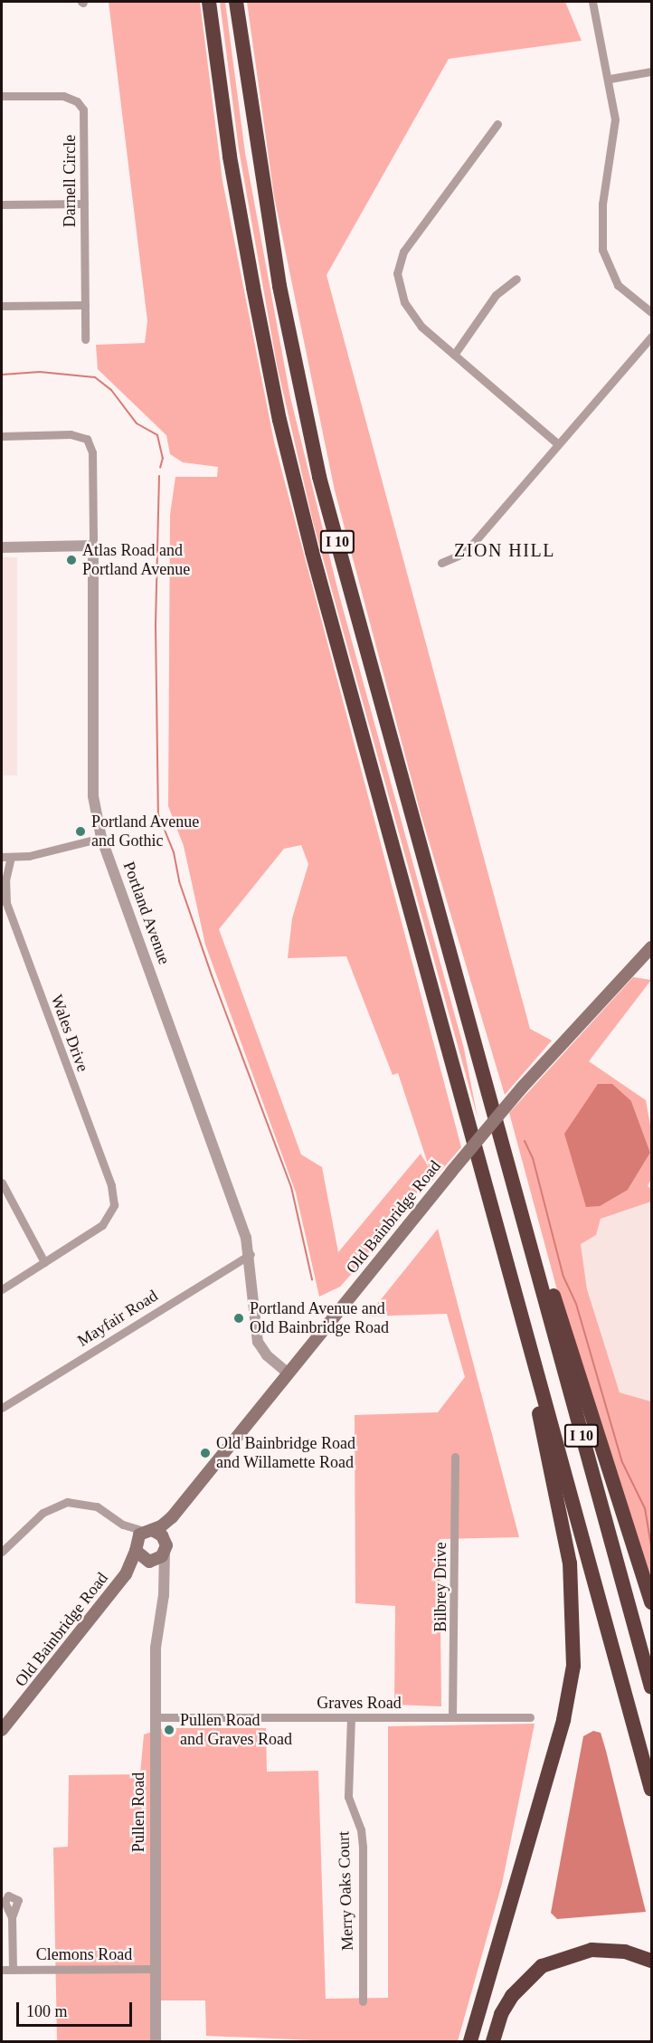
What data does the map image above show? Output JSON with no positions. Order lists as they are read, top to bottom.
{
  "streets": {
    "highway": ["I 10"],
    "main road": ["Old Bainbridge Road"],
    "street": [
      "Darnell Circle",
      "Portland Avenue",
      "Wales Drive",
      "Mayfair Road",
      "Bilbrey Drive",
      "Graves Road",
      "Pullen Road",
      "Merry Oaks Court",
      "Clemons Road"
    ]
  },
  "crossings": [
    ["Portland Avenue", "Old Bainbridge Road"],
    ["Portland Avenue", "Mayfair Road"],
    ["Old Bainbridge Road", "Pullen Road"],
    ["Bilbrey Drive", "Graves Road"],
    ["Graves Road", "Pullen Road"],
    ["Graves Road", "Merry Oaks Court"],
    ["Pullen Road", "Clemons Road"]
  ],
  "districts": ["ZION HILL"],
  "places": [
    "Atlas Road and Portland Avenue",
    "Portland Avenue and Gothic",
    "Portland Avenue and Old Bainbridge Road",
    "Old Bainbridge Road and Willamette Road",
    "Pullen Road and Graves Road"
  ],
  "scale_bar": "100 m"
}
